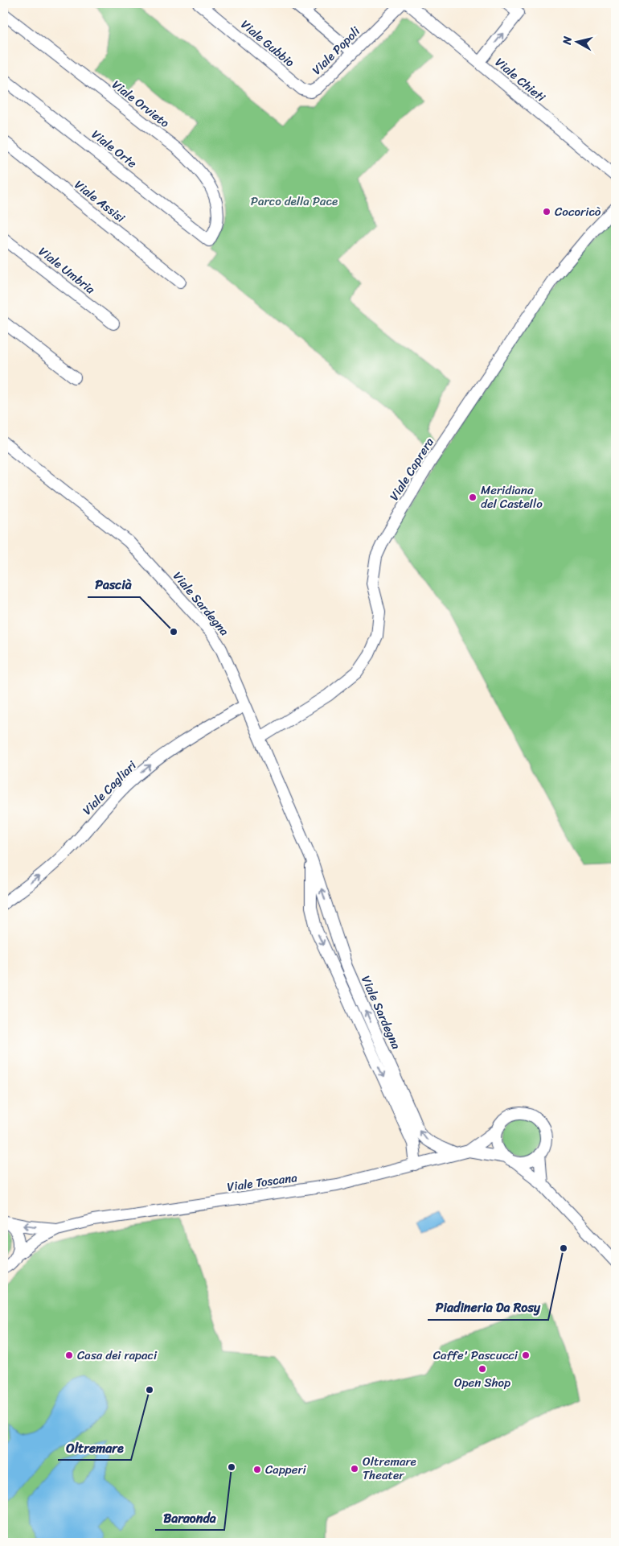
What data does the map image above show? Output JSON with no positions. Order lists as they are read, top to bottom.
{
  "streets": {
    "street": [
      "Viale Gubbio",
      "Viale Popoli",
      "Viale Chieti",
      "Viale Orvieto",
      "Viale Orte",
      "Viale Assisi",
      "Viale Umbria",
      "Viale Caprera",
      "Viale Sardegna",
      "Viale Cagliari",
      "Viale Toscana"
    ]
  },
  "crossings": [
    ["Viale Gubbio", "Viale Popoli"],
    ["Viale Orvieto", "Viale Orte"],
    ["Viale Caprera", "Viale Sardegna"],
    ["Viale Sardegna", "Viale Cagliari"],
    ["Viale Sardegna", "Viale Toscana"]
  ],
  "one_way": ["Viale Cagliari"],
  "parks": ["Parco della Pace"],
  "places": [
    "Cocoricò",
    "Meridiana del Castello",
    "Pascià",
    "Piadineria Da Rosy",
    "Casa dei rapaci",
    "Caffe' Pascucci",
    "Open Shop",
    "Oltremare",
    "Baraonda",
    "Oltremare Theater",
    "Capperi"
  ],
  "north": "left"
}
